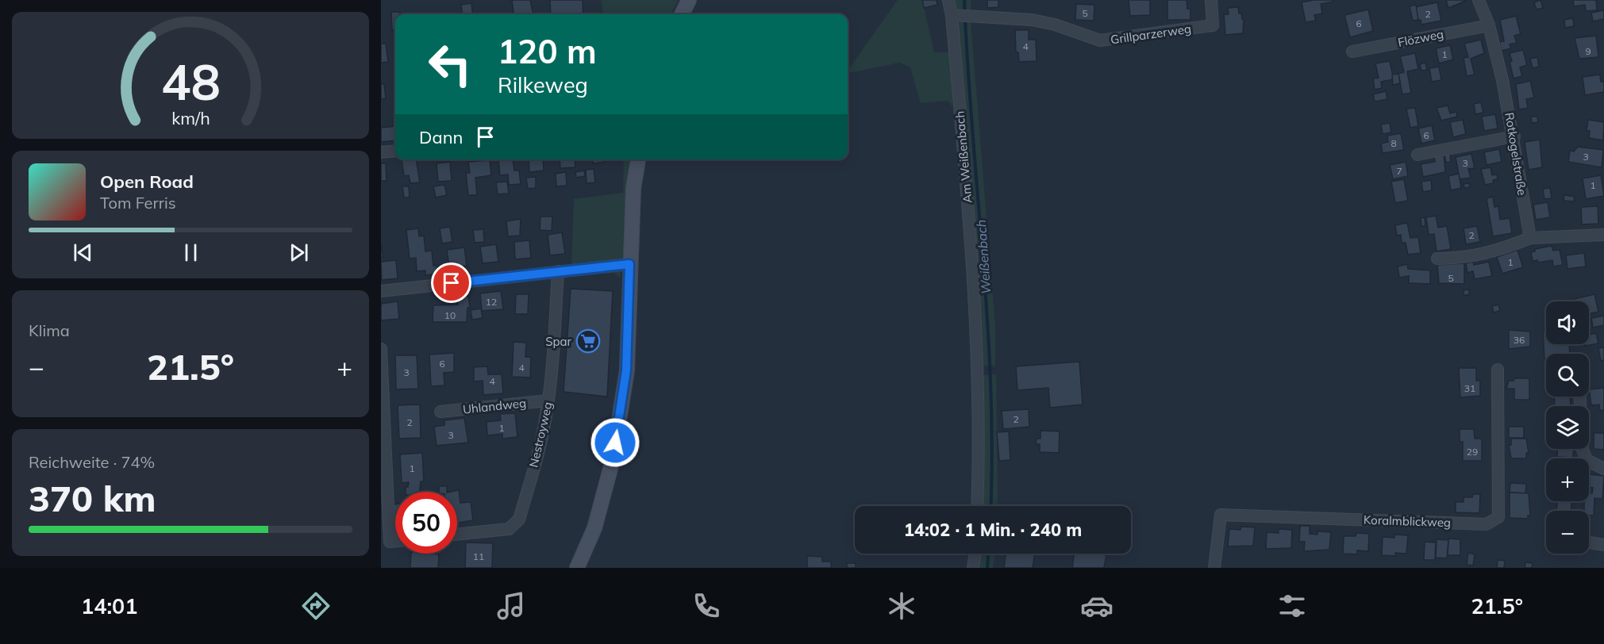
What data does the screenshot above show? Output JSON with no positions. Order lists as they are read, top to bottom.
{
  "streets": {
    "street": [
      "Grillparzerweg",
      "Flözweg",
      "Rotkogelstraße",
      "Am Weißenbach",
      "Uhlandweg",
      "Nestroyweg",
      "Koralmblickweg"
    ]
  },
  "crossings": [
    ["Grillparzerweg", "Am Weißenbach"],
    ["Flözweg", "Rotkogelstraße"],
    ["Uhlandweg", "Nestroyweg"]
  ],
  "water": ["Weißenbach"],
  "places": {
    "supermarket": ["Spar"]
  },
  "house_numbers": [
    "5",
    "2",
    "6",
    "4",
    "9",
    "1",
    "6",
    "8",
    "3",
    "3",
    "7",
    "1",
    "2",
    "1",
    "5",
    "12",
    "10",
    "36",
    "6",
    "4",
    "3",
    "4",
    "31",
    "2",
    "2",
    "1",
    "3",
    "29",
    "1",
    "11"
  ],
  "page": {
    "turn": ["120 m", "Rilkeweg"],
    "then": "Dann",
    "song": ["Open Road", "Tom Ferris"],
    "tile": [
      "Klima",
      ["Reichweite · 74%", "370 km"]
    ],
    "map_buttons": ["+", "−"],
    "heat": ["−", "21.5°", "+"],
    "limit": "50",
    "trip": "14:02 · 1 Min. · 240 m",
    "tabs": ["14:01", "21.5°"],
    "gauge": ["48", "km/h"]
  }
}
